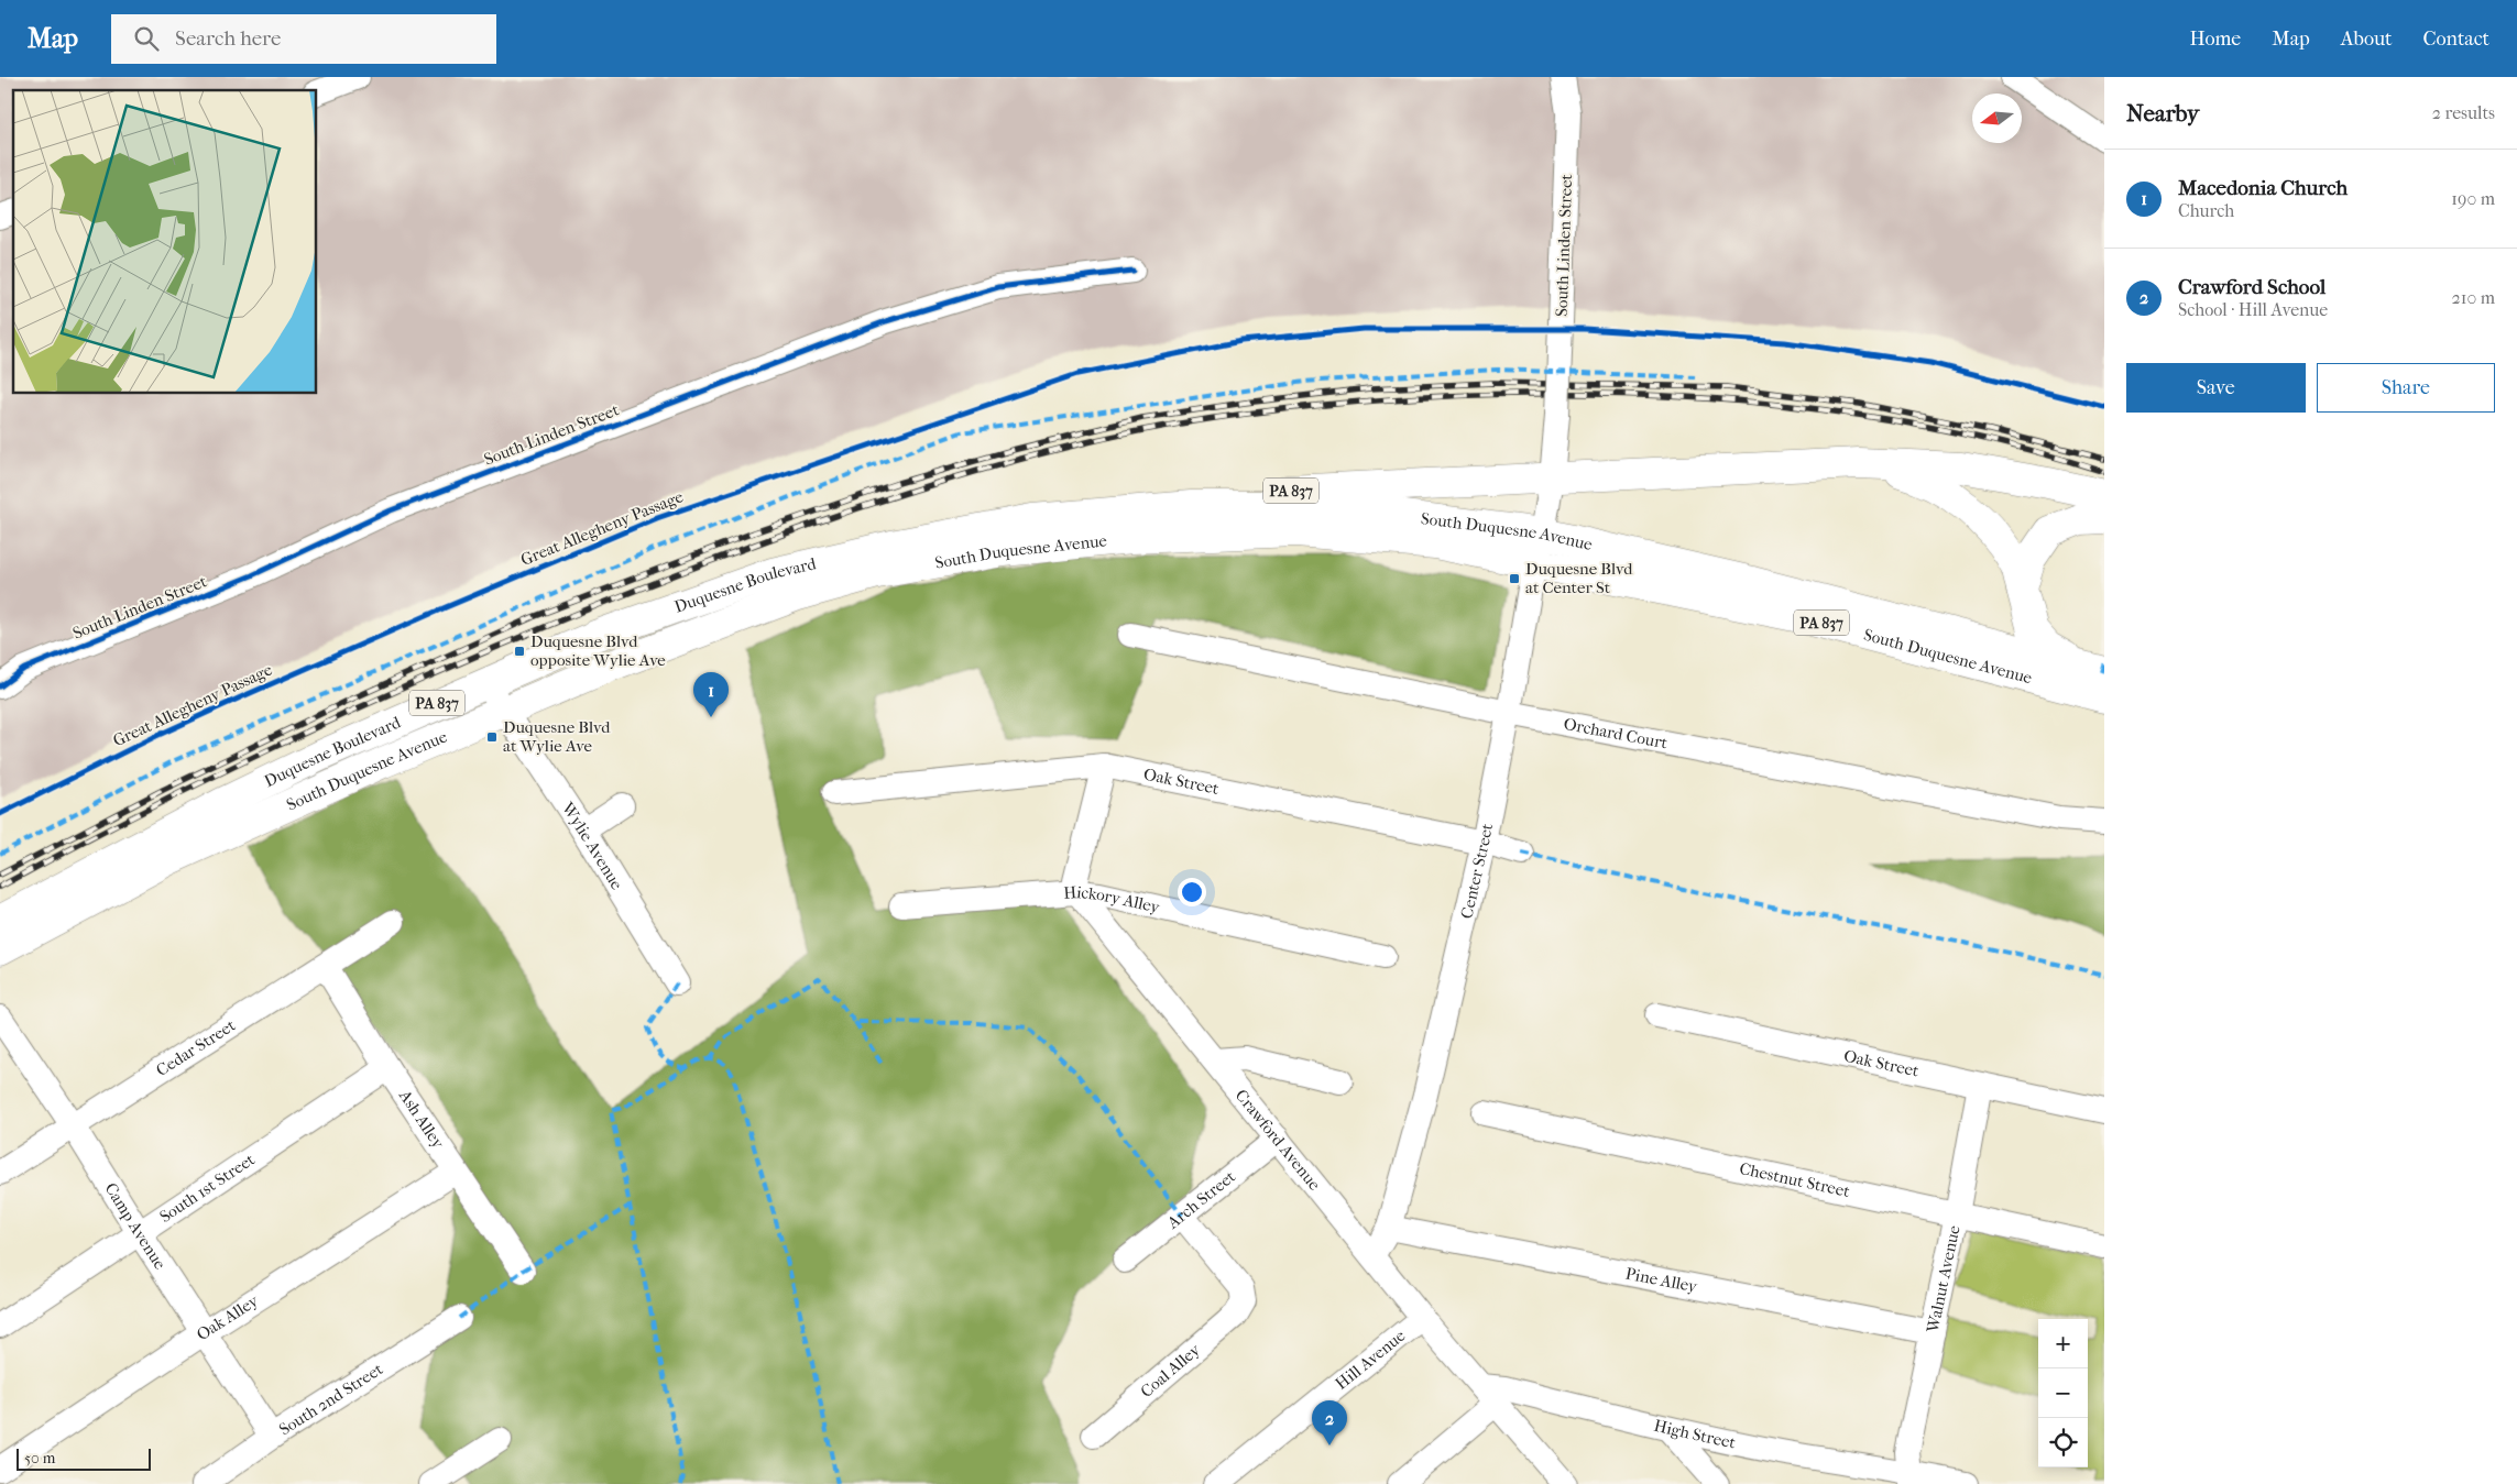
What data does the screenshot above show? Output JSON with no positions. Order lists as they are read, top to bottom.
{
  "streets": {
    "main road": ["PA 837", "South Duquesne Avenue", "Duquesne Boulevard"],
    "street": [
      "South Linden Street",
      "Orchard Court",
      "Oak Street",
      "Wylie Avenue",
      "Center Street",
      "Hickory Alley",
      "Cedar Street",
      "Ash Alley",
      "Crawford Avenue",
      "Chestnut Street",
      "South 1st Street",
      "Arch Street",
      "Camp Avenue",
      "Walnut Avenue",
      "Pine Alley",
      "Oak Alley",
      "Hill Avenue",
      "Coal Alley",
      "South 2nd Street",
      "High Street"
    ],
    "cycle path": ["Great Allegheny Passage"]
  },
  "crossings": [
    ["South Linden Street", "PA 837"],
    ["South Linden Street", "Center Street"],
    ["PA 837", "South Duquesne Avenue"],
    ["PA 837", "Center Street"],
    ["South Duquesne Avenue", "Duquesne Boulevard"],
    ["South Duquesne Avenue", "Wylie Avenue"],
    ["South Duquesne Avenue", "Center Street"],
    ["Duquesne Boulevard", "Wylie Avenue"],
    ["Orchard Court", "Center Street"],
    ["Oak Street", "Center Street"],
    ["Oak Street", "Walnut Avenue"],
    ["Center Street", "Crawford Avenue"],
    ["Center Street", "Pine Alley"],
    ["Hickory Alley", "Crawford Avenue"],
    ["Cedar Street", "Ash Alley"],
    ["Cedar Street", "Camp Avenue"],
    ["Ash Alley", "South 1st Street"],
    ["Ash Alley", "Oak Alley"],
    ["Crawford Avenue", "Arch Street"],
    ["Crawford Avenue", "Hill Avenue"],
    ["Crawford Avenue", "High Street"],
    ["Chestnut Street", "Walnut Avenue"],
    ["South 1st Street", "Camp Avenue"],
    ["Arch Street", "Coal Alley"],
    ["Camp Avenue", "Oak Alley"],
    ["Camp Avenue", "South 2nd Street"],
    ["Walnut Avenue", "Pine Alley"],
    ["Walnut Avenue", "High Street"]
  ],
  "places": {
    "transit": ["Duquesne Blvd at Center St", "Duquesne Blvd opposite Wylie Ave", "Duquesne Blvd at Wylie Ave"]
  },
  "scale_bar": "50 m",
  "north": "left",
  "page": {
    "header": "Map",
    "search": "Search here",
    "nav": [
      "Home",
      "Map",
      "About",
      "Contact"
    ],
    "heading": ["Nearby", "2 results"],
    "list": [
      {
        "mark": "1",
        "name": "Macedonia Church",
        "note": "Church",
        "value": "190 m"
      },
      {
        "mark": "2",
        "name": "Crawford School",
        "note": "School · Hill Avenue",
        "value": "210 m"
      }
    ],
    "buttons": ["Save", "Share"],
    "pins": ["1", "2"],
    "map_buttons": ["+", "−"],
    "scale": "50 m"
  }
}
